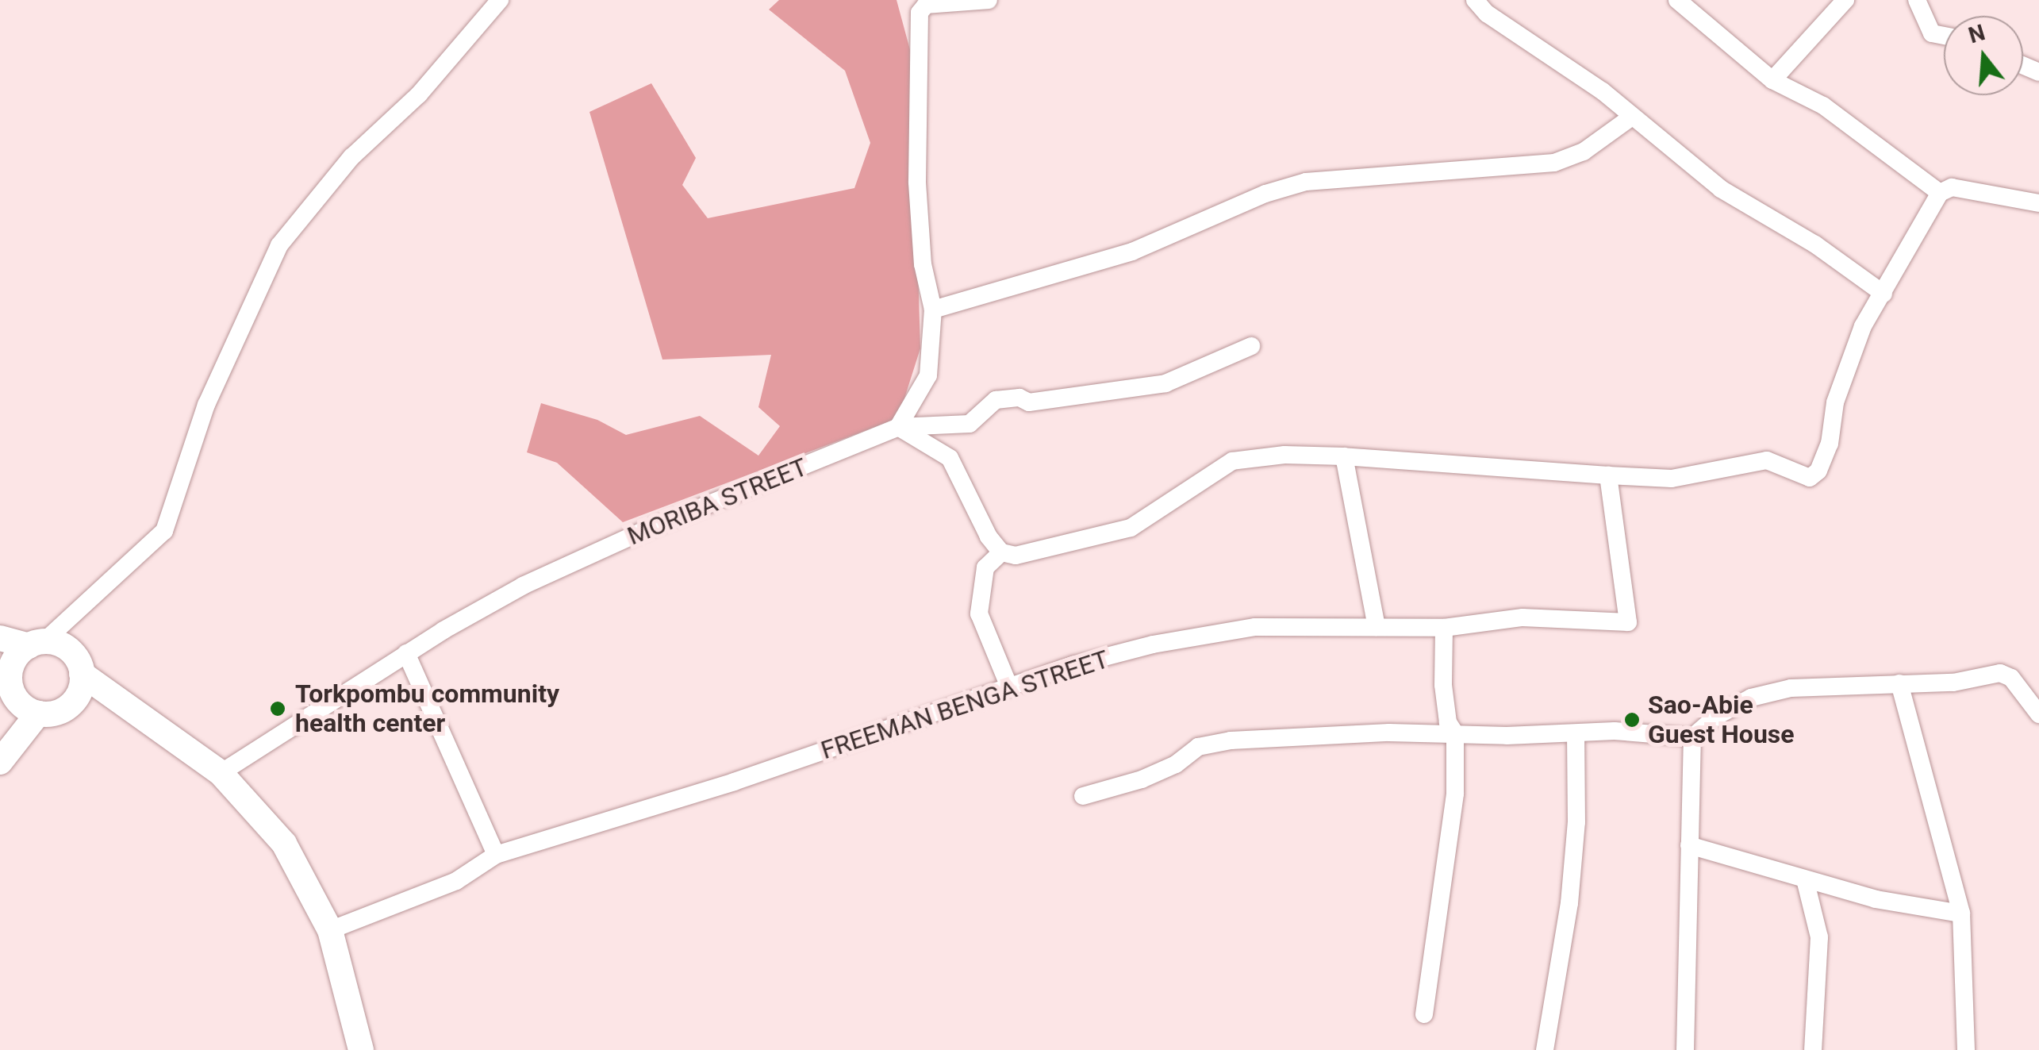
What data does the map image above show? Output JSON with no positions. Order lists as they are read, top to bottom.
{
  "streets": {
    "street": ["MORIBA STREET", "FREEMAN BENGA STREET"]
  },
  "places": ["Torkpombu community health center", "Sao-Abie Guest House"],
  "north": "top"
}
